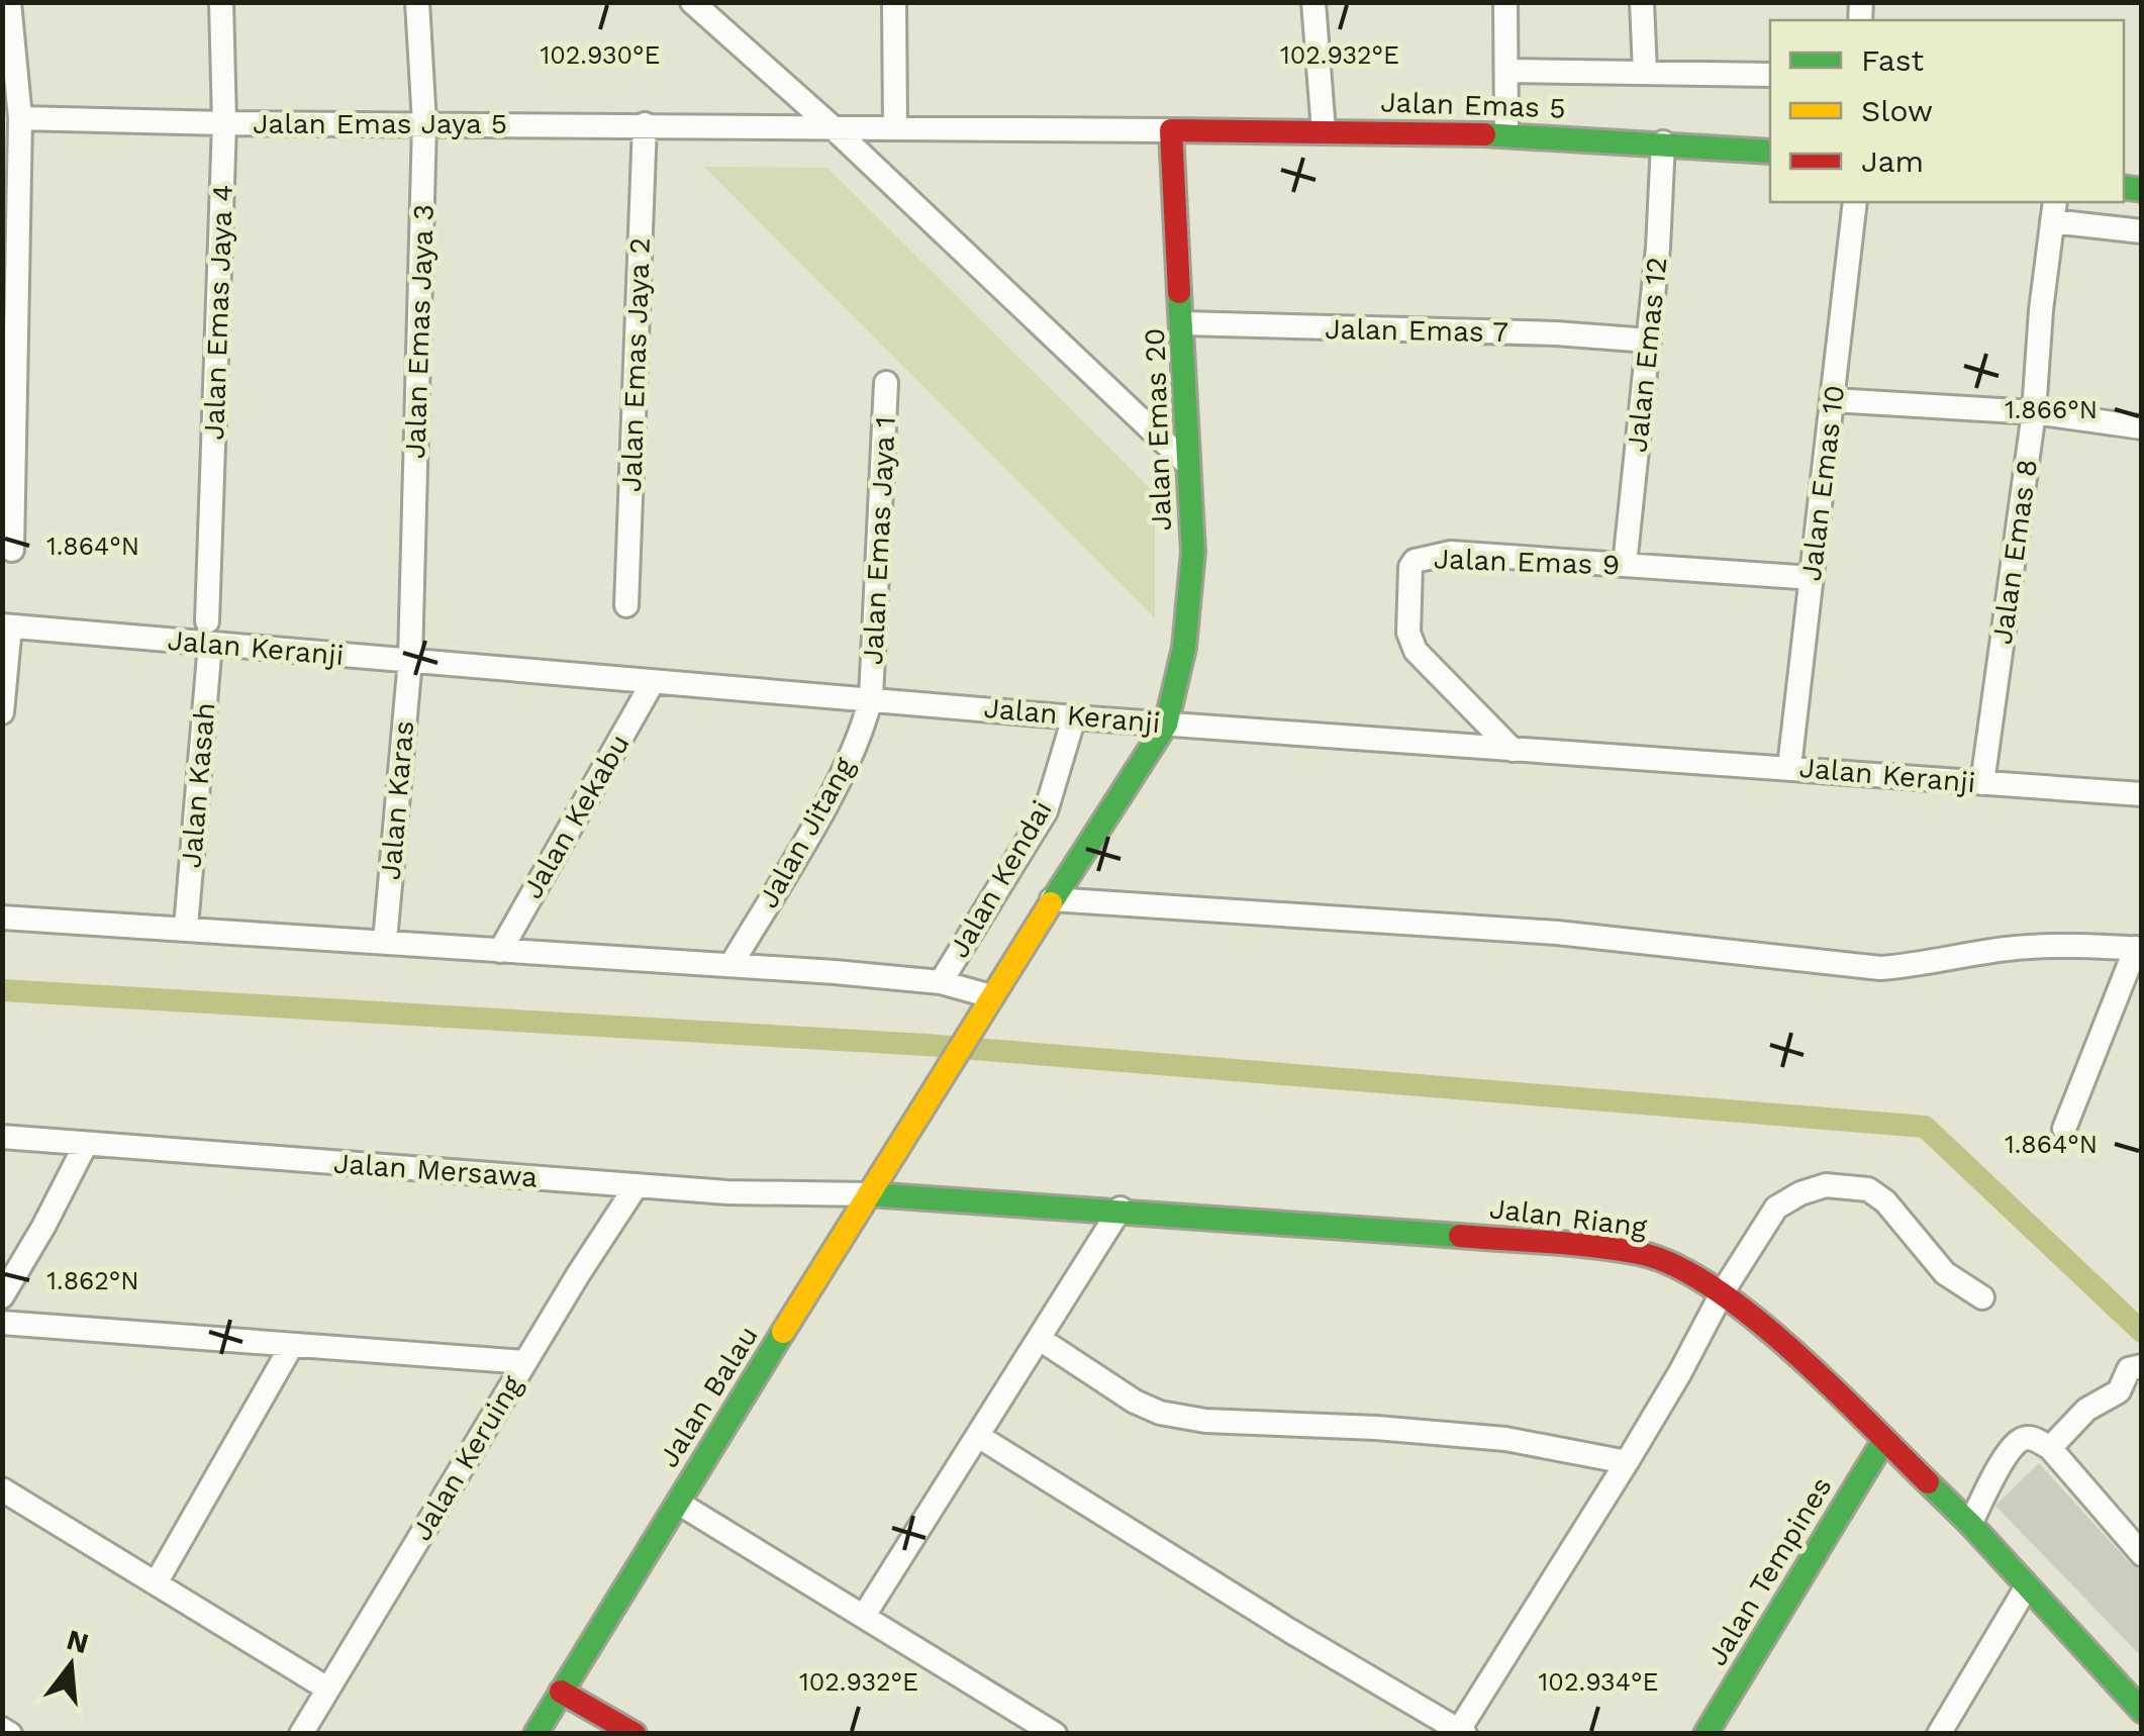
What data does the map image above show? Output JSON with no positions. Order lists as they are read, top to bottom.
{
  "streets": {
    "street": [
      "Jalan Emas 5",
      "Jalan Emas Jaya 5",
      "Jalan Emas Jaya 4",
      "Jalan Emas 7",
      "Jalan Emas Jaya 3",
      "Jalan Emas 12",
      "Jalan Emas Jaya 2",
      "Jalan Emas 20",
      "Jalan Emas 10",
      "Jalan Emas Jaya 1",
      "Jalan Emas 8",
      "Jalan Emas 9",
      "Jalan Keranji",
      "Jalan Kasah",
      "Jalan Karas",
      "Jalan Kekabu",
      "Jalan Jitang",
      "Jalan Kendai",
      "Jalan Mersawa",
      "Jalan Riang",
      "Jalan Balau",
      "Jalan Keruing",
      "Jalan Tempines"
    ]
  },
  "crossings": [
    ["Jalan Emas 5", "Jalan Emas Jaya 5"],
    ["Jalan Emas 5", "Jalan Emas 12"],
    ["Jalan Emas 5", "Jalan Emas 20"],
    ["Jalan Emas Jaya 5", "Jalan Emas Jaya 4"],
    ["Jalan Emas Jaya 5", "Jalan Emas Jaya 3"],
    ["Jalan Emas Jaya 5", "Jalan Emas Jaya 2"],
    ["Jalan Emas Jaya 5", "Jalan Emas 20"],
    ["Jalan Emas Jaya 4", "Jalan Keranji"],
    ["Jalan Emas Jaya 4", "Jalan Kasah"],
    ["Jalan Emas 7", "Jalan Emas 12"],
    ["Jalan Emas 7", "Jalan Emas 20"],
    ["Jalan Emas Jaya 3", "Jalan Keranji"],
    ["Jalan Emas Jaya 3", "Jalan Karas"],
    ["Jalan Emas 12", "Jalan Emas 9"],
    ["Jalan Emas 20", "Jalan Keranji"],
    ["Jalan Emas 20", "Jalan Balau"],
    ["Jalan Emas 10", "Jalan Emas 9"],
    ["Jalan Emas 10", "Jalan Keranji"],
    ["Jalan Emas Jaya 1", "Jalan Keranji"],
    ["Jalan Emas Jaya 1", "Jalan Jitang"],
    ["Jalan Emas 8", "Jalan Keranji"],
    ["Jalan Emas 9", "Jalan Keranji"],
    ["Jalan Keranji", "Jalan Kasah"],
    ["Jalan Keranji", "Jalan Karas"],
    ["Jalan Keranji", "Jalan Kekabu"],
    ["Jalan Keranji", "Jalan Jitang"],
    ["Jalan Keranji", "Jalan Kendai"],
    ["Jalan Mersawa", "Jalan Riang"],
    ["Jalan Mersawa", "Jalan Balau"],
    ["Jalan Mersawa", "Jalan Keruing"],
    ["Jalan Riang", "Jalan Balau"],
    ["Jalan Riang", "Jalan Tempines"]
  ],
  "legend": ["Fast", "Slow", "Jam"],
  "north": "top",
  "coordinates": [
    "102.930°E",
    "102.932°E",
    "1.866°N",
    "1.864°N",
    "1.862°N",
    "102.934°E"
  ]
}
